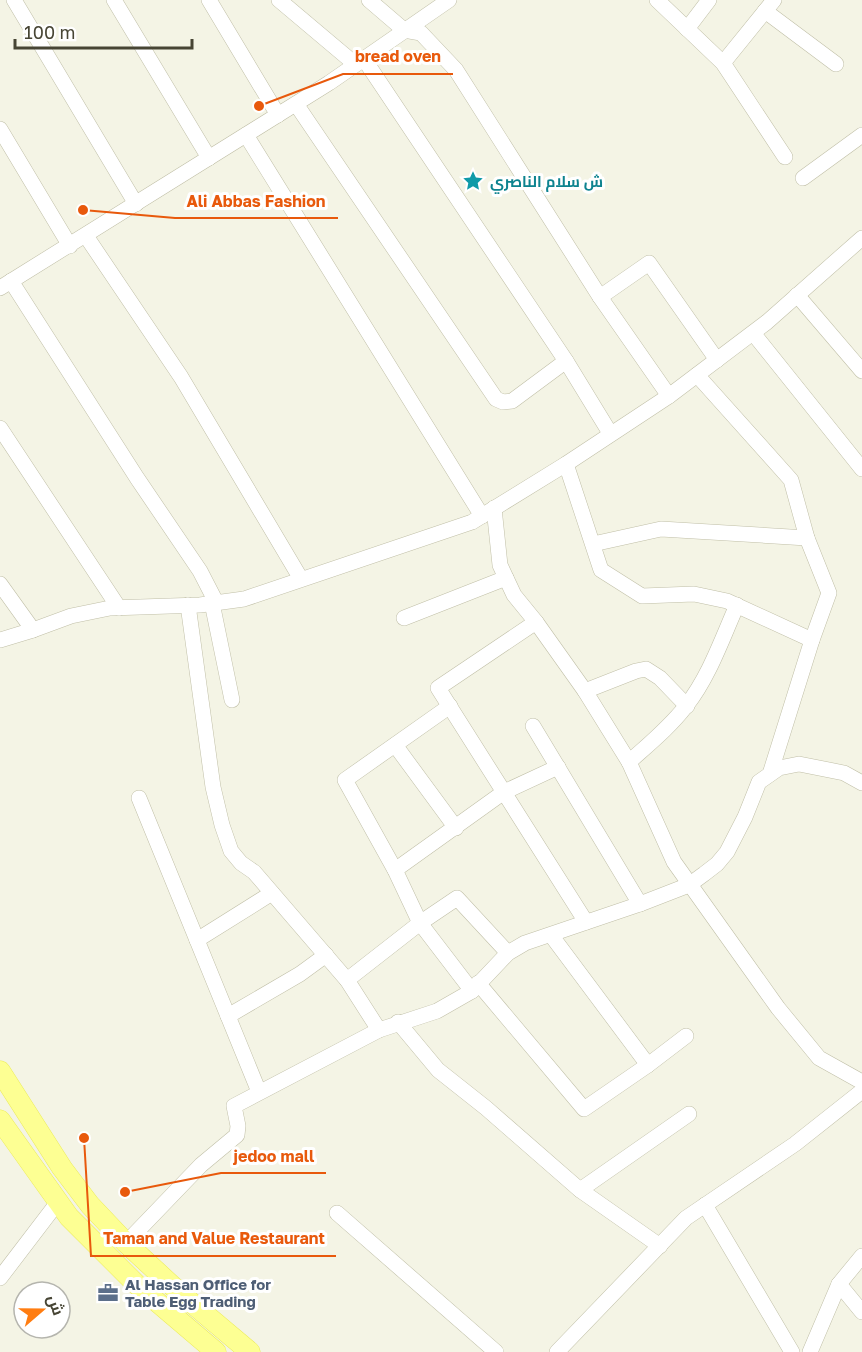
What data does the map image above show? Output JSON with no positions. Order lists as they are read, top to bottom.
{
  "places": {
    "other": [
      "bread oven",
      "Ali Abbas Fashion",
      "Taman and Value Restaurant",
      "jedoo mall"
    ],
    "place": ["ش سلام الناصري"],
    "office": ["Al Hassan Office for Table Egg Trading"]
  },
  "scale_bar": "100 m",
  "north": "right"
}
